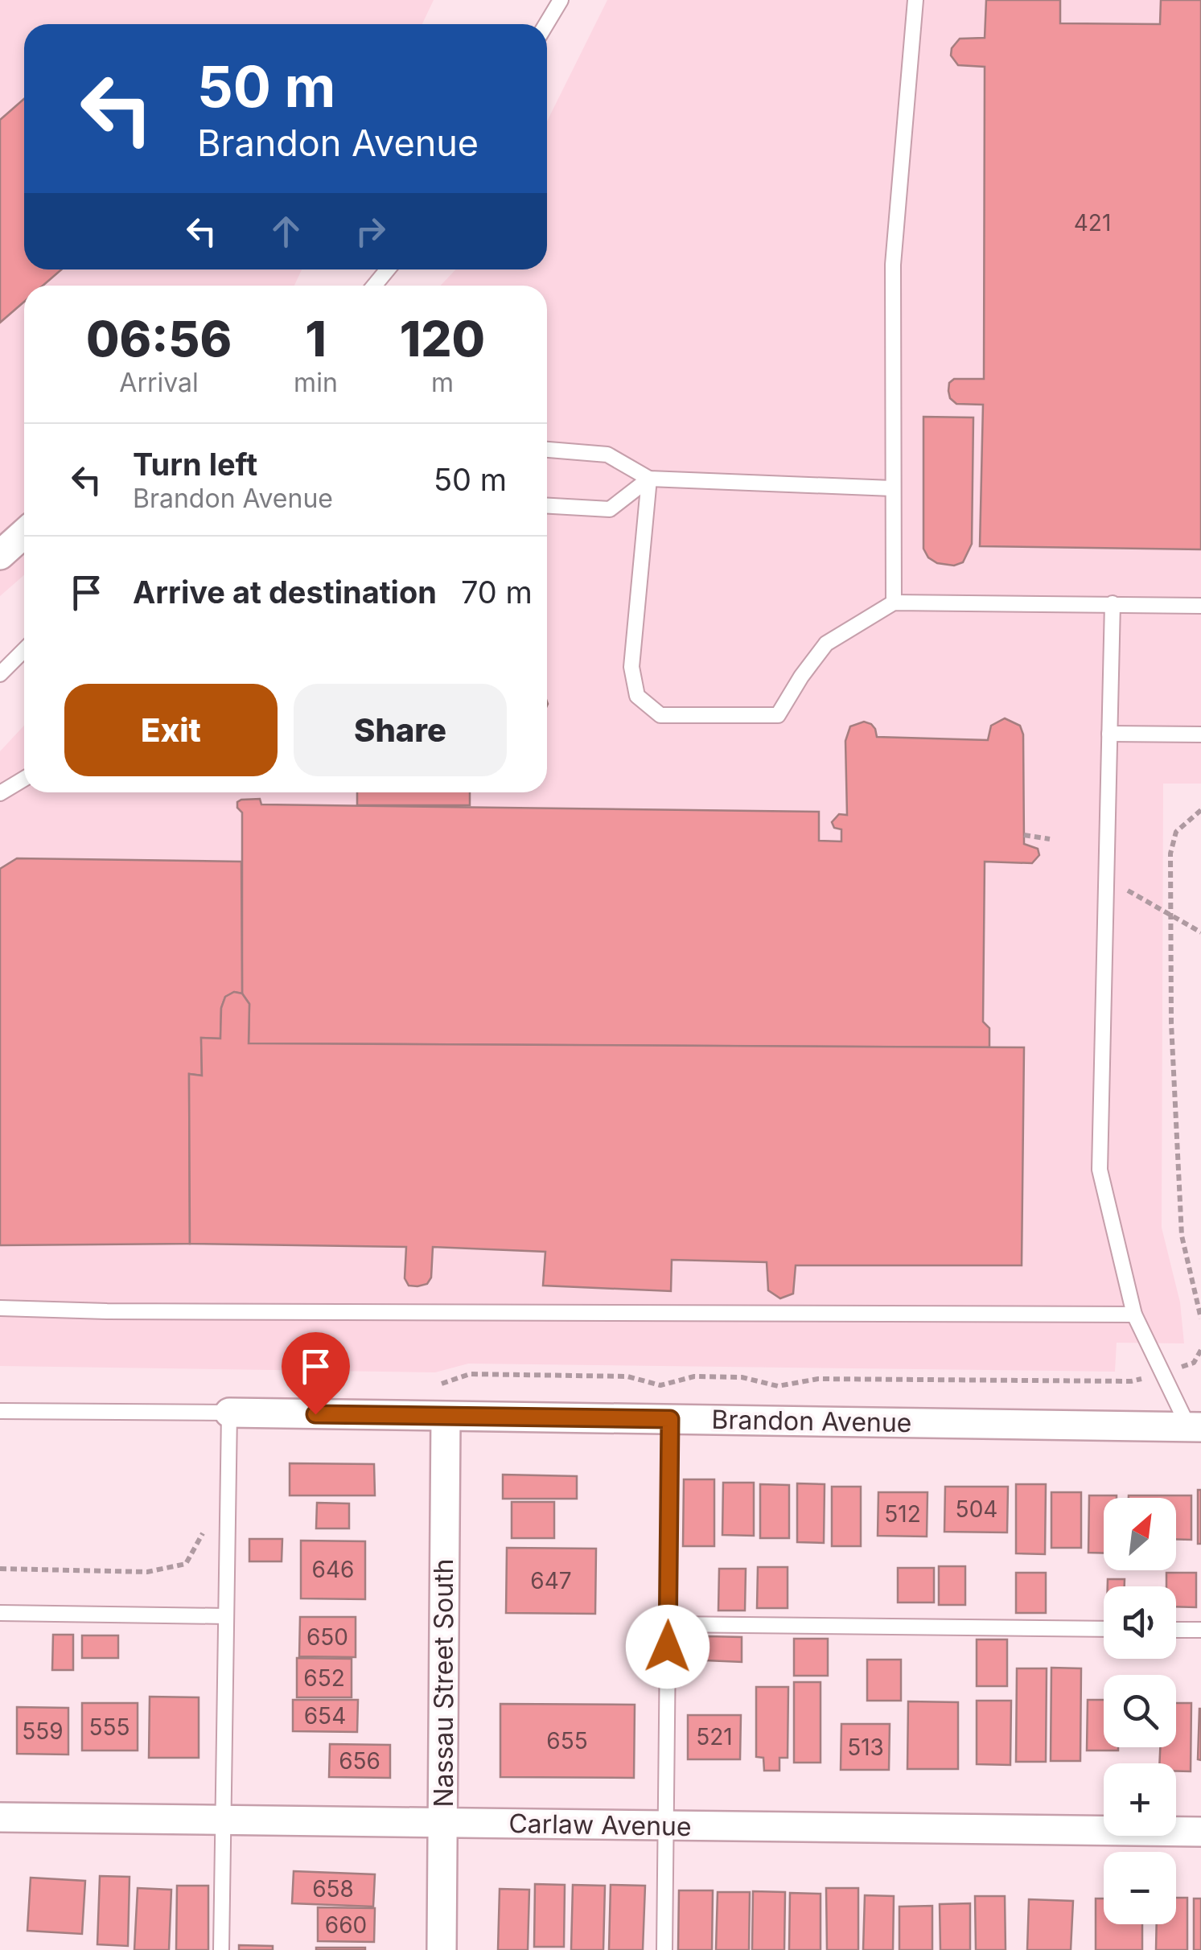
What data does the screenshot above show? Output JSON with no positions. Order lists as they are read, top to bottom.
{
  "streets": {
    "street": ["Brandon Avenue", "Nassau Street South", "Carlaw Avenue"]
  },
  "crossings": [
    ["Brandon Avenue", "Nassau Street South"],
    ["Nassau Street South", "Carlaw Avenue"]
  ],
  "house_numbers": [
    "421",
    "504",
    "512",
    "646",
    "647",
    "650",
    "652",
    "654",
    "555",
    "559",
    "521",
    "655",
    "513",
    "656",
    "658",
    "660"
  ],
  "north": "top right",
  "page": {
    "turn": ["50 m", "Brandon Avenue"],
    "eta": [
      "06:56",
      "Arrival",
      "1",
      "min",
      "120",
      "m"
    ],
    "list": [
      {
        "name": "Turn left",
        "note": "Brandon Avenue",
        "value": "50 m"
      },
      {
        "name": "Arrive at destination",
        "value": "70 m"
      }
    ],
    "buttons": ["Exit", "Share"],
    "map_buttons": ["+", "−"]
  }
}
